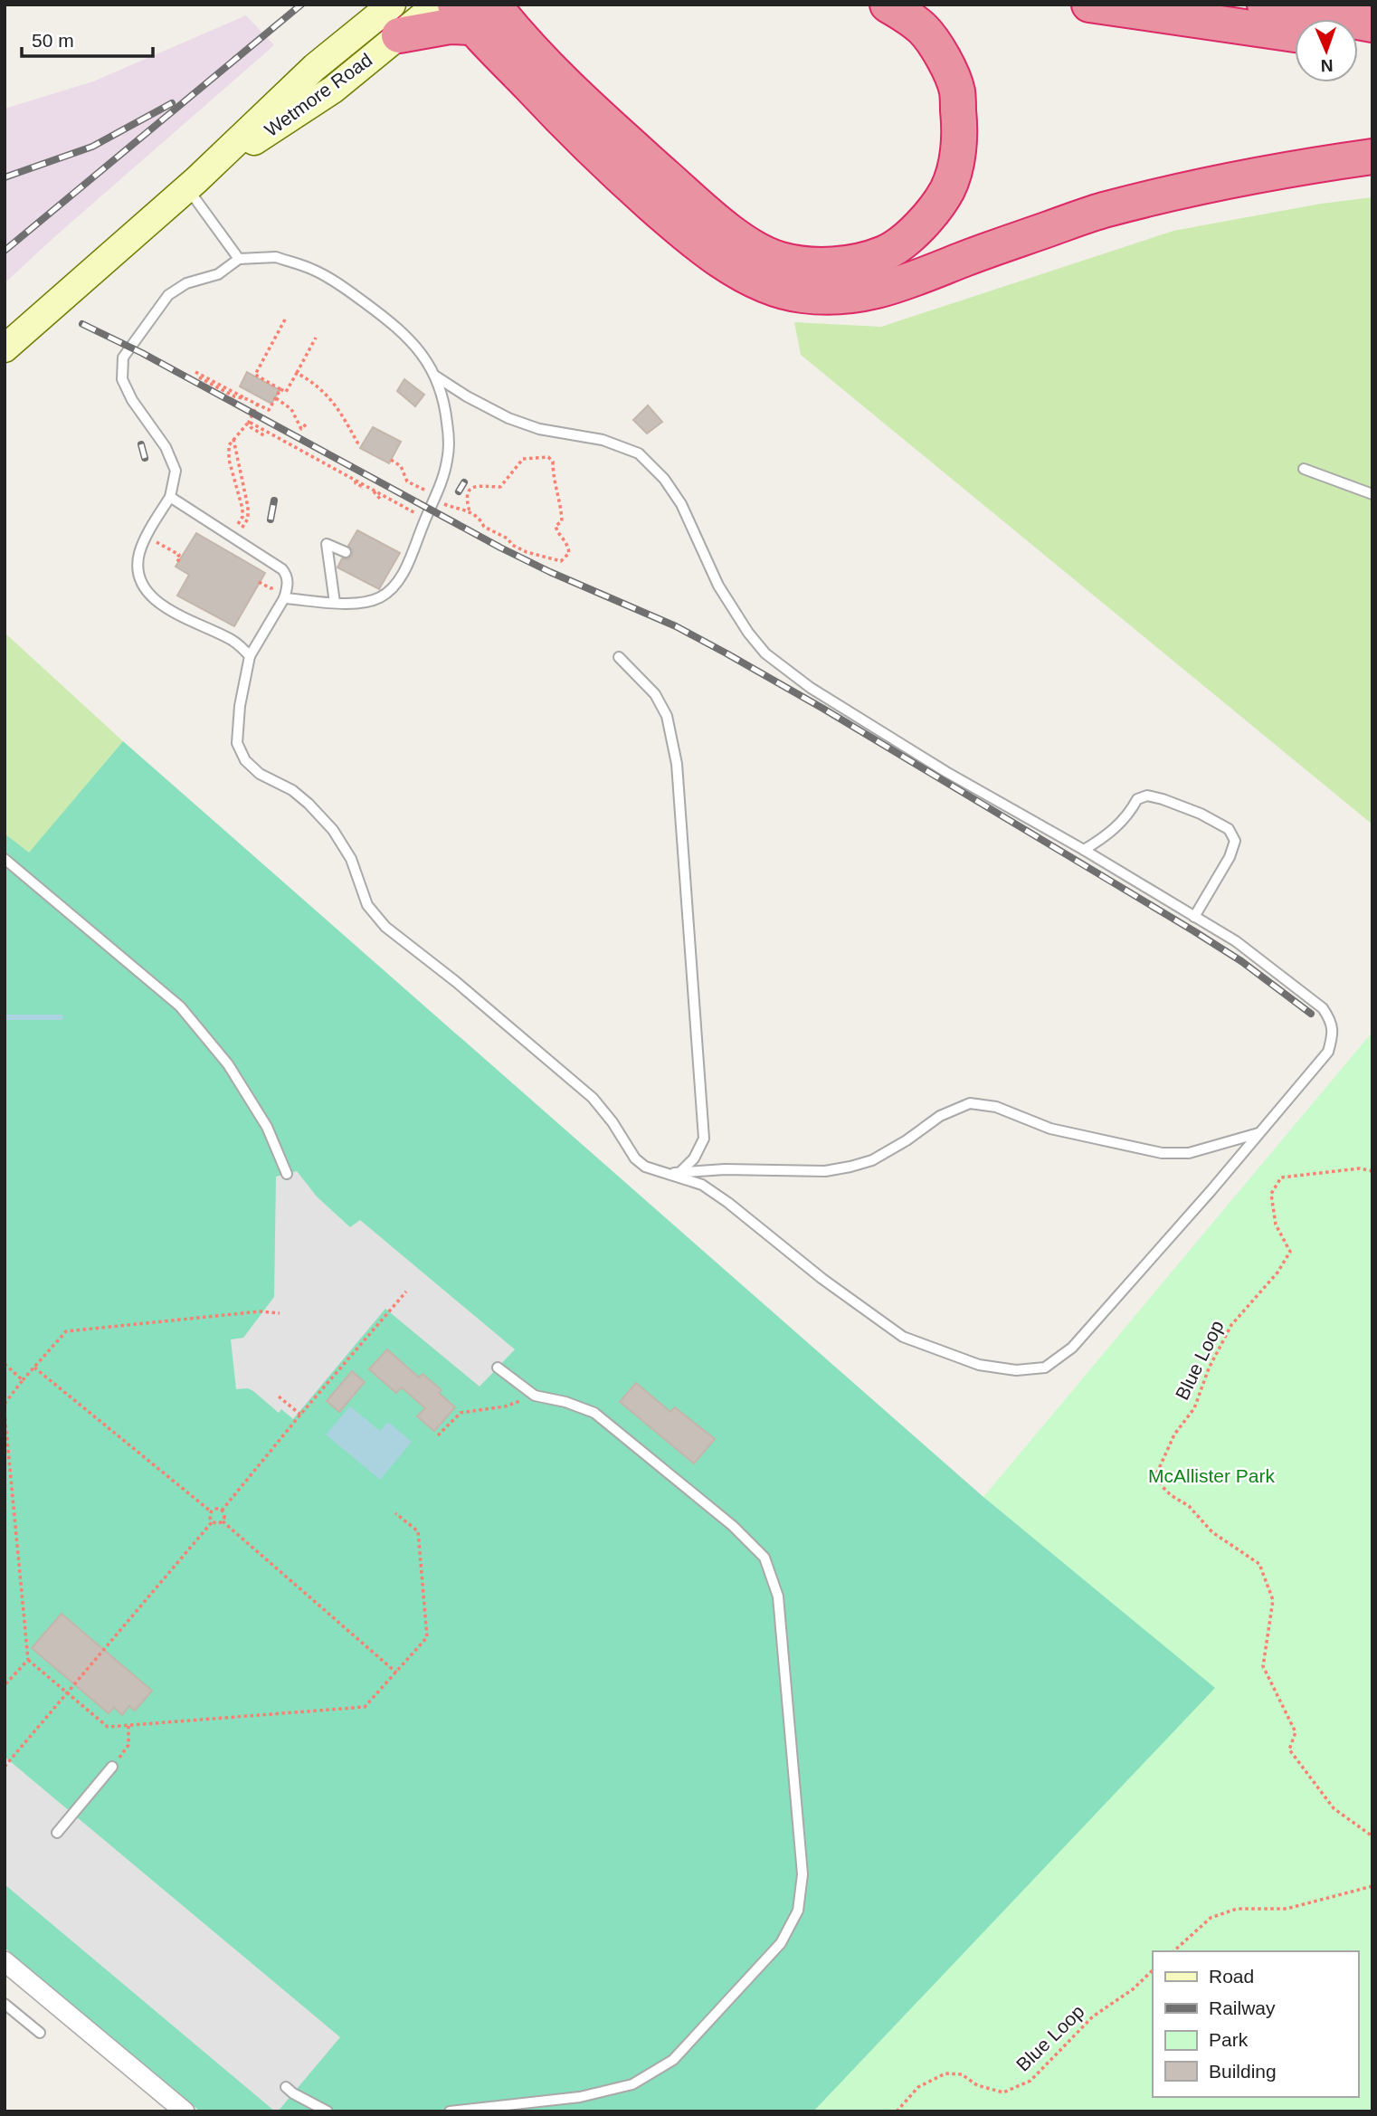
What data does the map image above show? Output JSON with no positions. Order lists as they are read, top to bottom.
{
  "streets": {
    "main road": ["Wetmore Road"],
    "path": ["Blue Loop"]
  },
  "parks": ["McAllister Park"],
  "legend": [
    "Road",
    "Railway",
    "Park",
    "Building"
  ],
  "scale_bar": "50 m",
  "north": "bottom"
}
